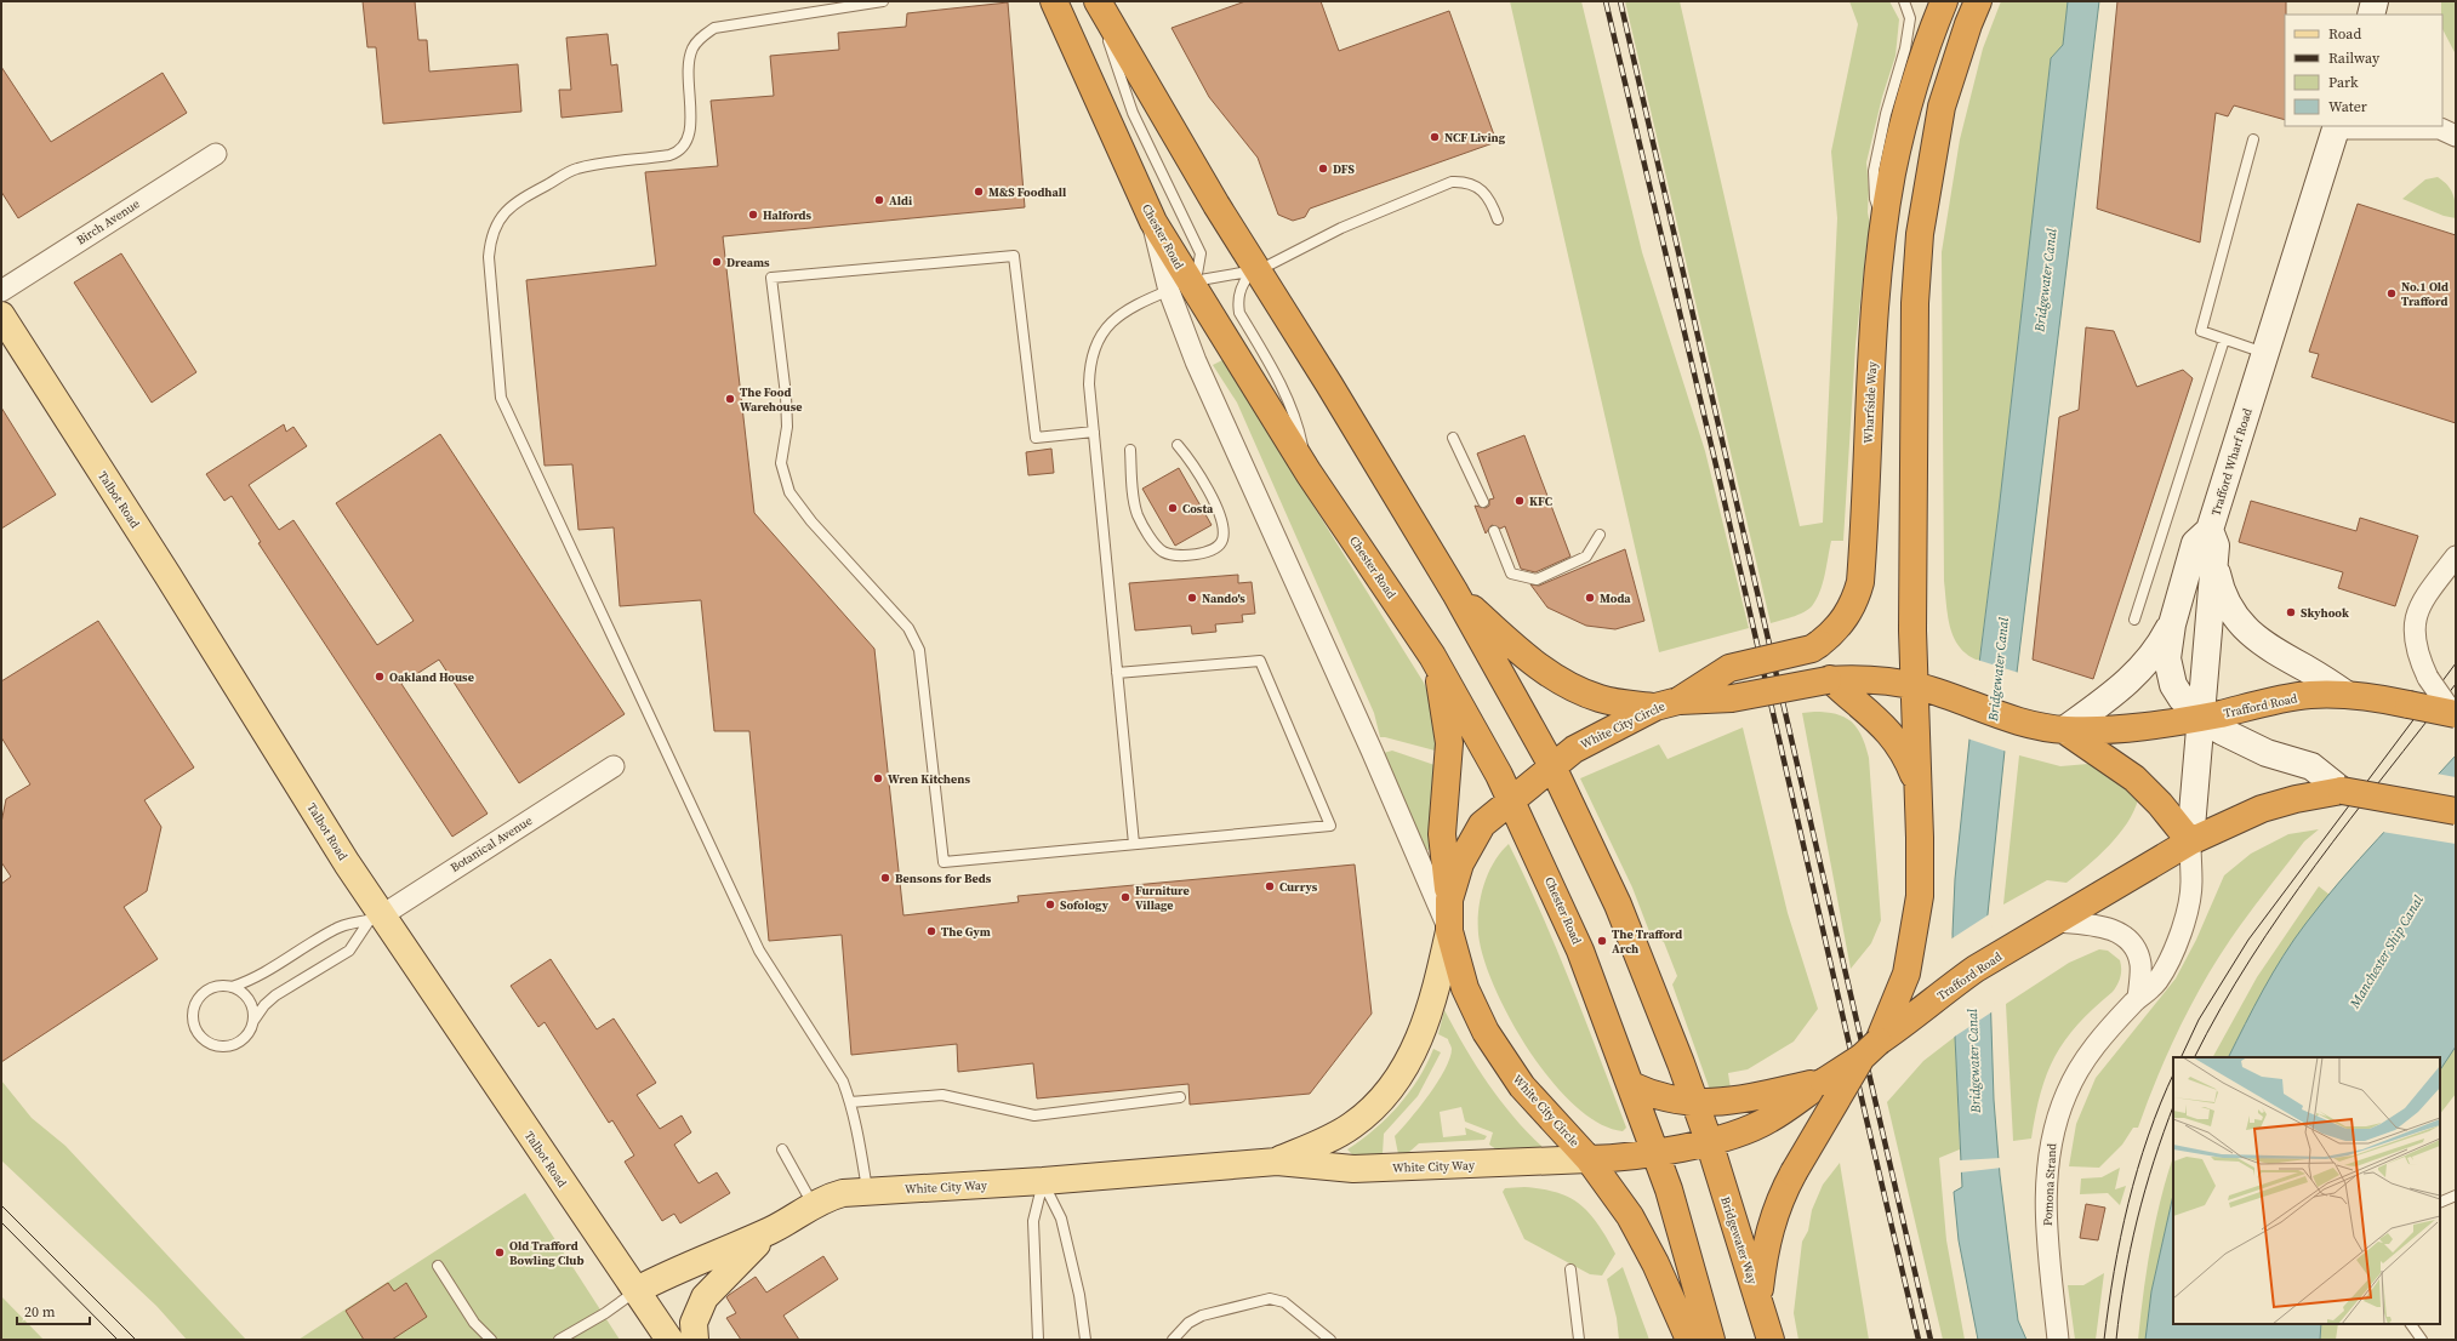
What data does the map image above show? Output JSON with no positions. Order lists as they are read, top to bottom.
{
  "streets": {
    "highway": [
      "Chester Road",
      "Wharfside Way",
      "Trafford Road",
      "White City Circle",
      "Bridgewater Way"
    ],
    "main road": ["Talbot Road", "White City Way"],
    "street": [
      "Birch Avenue",
      "Trafford Wharf Road",
      "Botanical Avenue",
      "Pomona Strand"
    ]
  },
  "crossings": [
    ["Chester Road", "White City Circle"],
    ["Wharfside Way", "White City Circle"],
    ["Trafford Wharf Road", "Trafford Road"],
    ["Trafford Wharf Road", "Pomona Strand"],
    ["Talbot Road", "Botanical Avenue"],
    ["Talbot Road", "White City Way"],
    ["Trafford Road", "White City Circle"],
    ["Trafford Road", "Pomona Strand"],
    ["White City Circle", "White City Way"]
  ],
  "water": ["Bridgewater Canal", "Manchester Ship Canal"],
  "places": [
    "NCF Living",
    "DFS",
    "M&S Foodhall",
    "Aldi",
    "Halfords",
    "Dreams",
    "No.1 Old Trafford",
    "The Food Warehouse",
    "KFC",
    "Costa",
    "Nando's",
    "Moda",
    "Skyhook",
    "Oakland House",
    "Wren Kitchens",
    "Bensons for Beds",
    "Currys",
    "Furniture Village",
    "Sofology",
    "The Gym",
    "The Trafford Arch",
    "Old Trafford Bowling Club"
  ],
  "legend": [
    "Road",
    "Railway",
    "Park",
    "Water"
  ],
  "scale_bar": "20 m"
}
